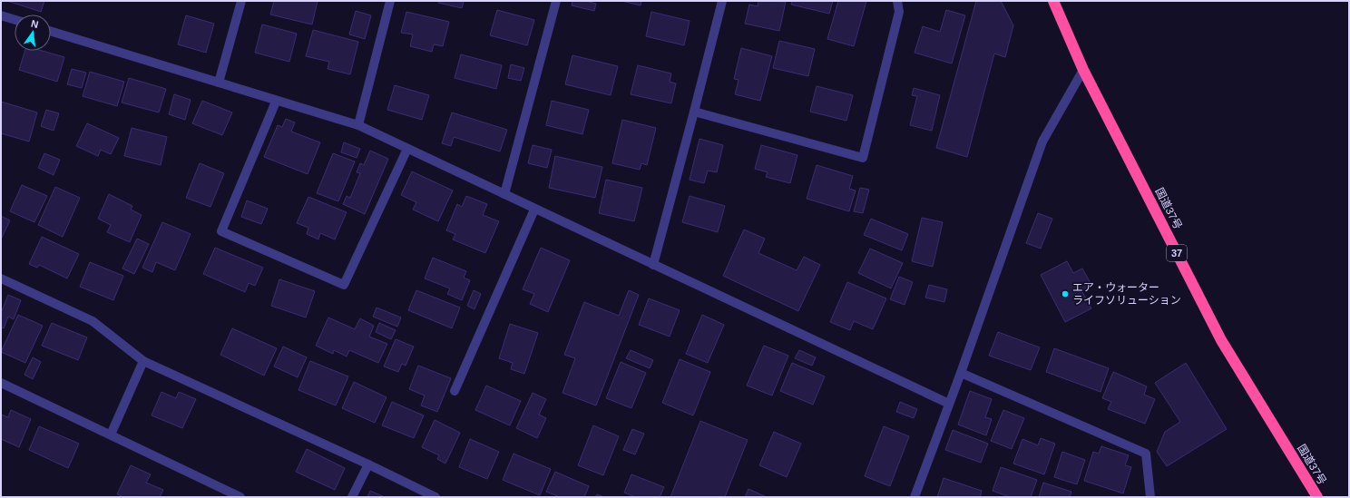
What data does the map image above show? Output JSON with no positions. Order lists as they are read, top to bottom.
{
  "streets": {
    "highway": ["国道37号", "37"]
  },
  "places": ["エア・ウォーター ライフソリューション"],
  "north": "top"
}
